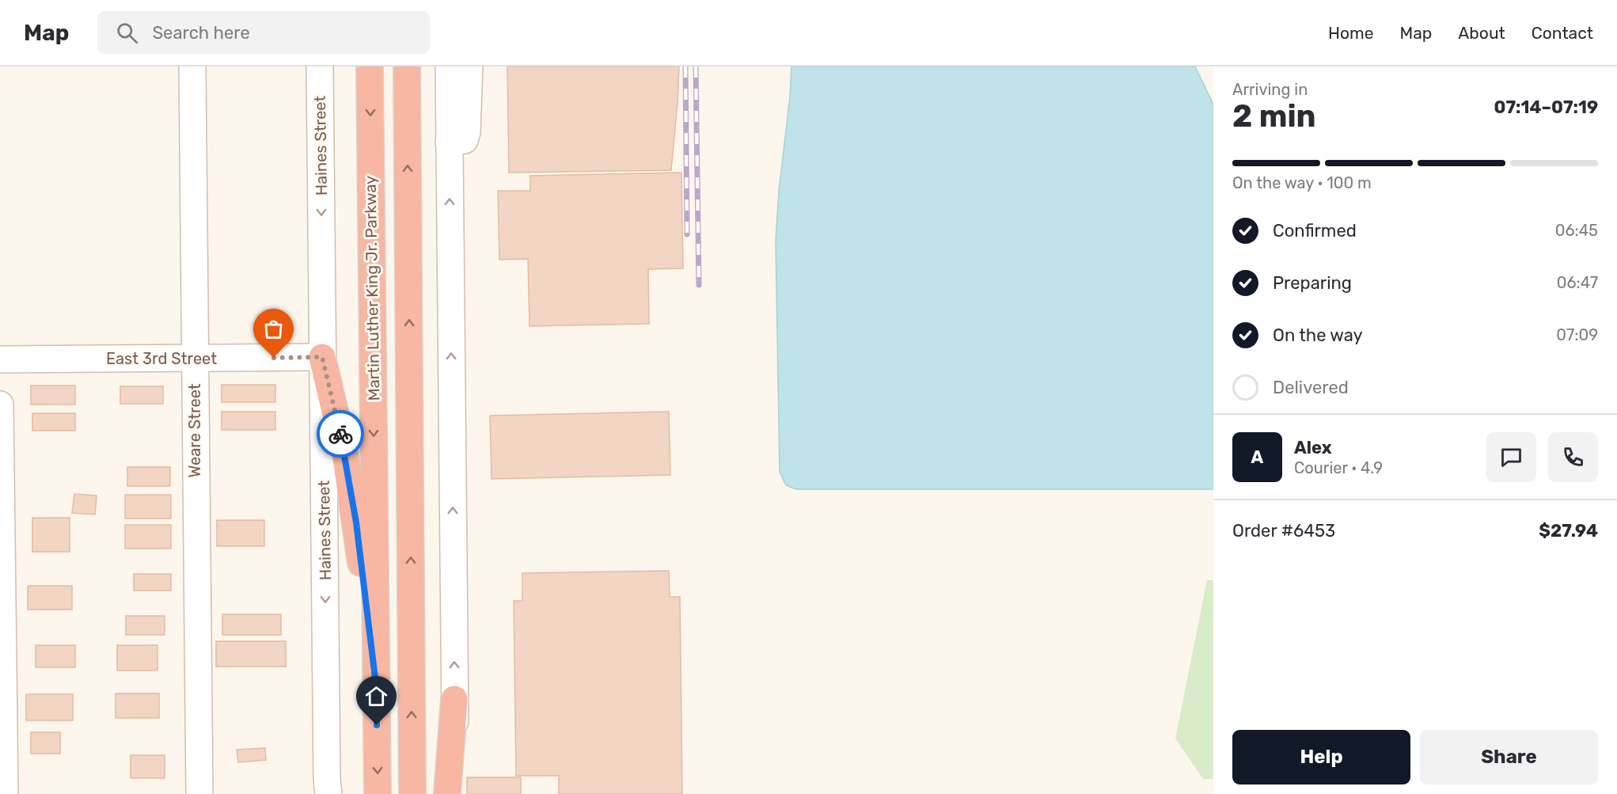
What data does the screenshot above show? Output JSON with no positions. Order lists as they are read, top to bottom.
{
  "streets": {
    "highway": ["Martin Luther King Jr. Parkway"],
    "street": ["Haines Street", "East 3rd Street", "Weare Street"]
  },
  "crossings": [
    ["Haines Street", "East 3rd Street"],
    ["East 3rd Street", "Weare Street"]
  ],
  "page": {
    "header": "Map",
    "search": "Search here",
    "nav": [
      "Home",
      "Map",
      "About",
      "Contact"
    ],
    "heading": ["2 min", "Arriving in", "07:14–07:19"],
    "panel": [
      "Alex",
      "Courier · 4.9",
      "Order #6453",
      "$27.94"
    ],
    "bar": "On the way · 100 m",
    "list": [
      ["Confirmed", "06:45"],
      ["Preparing", "06:47"],
      ["On the way", "07:09"],
      "Delivered"
    ],
    "round": "A",
    "buttons": ["Help", "Share"]
  }
}
